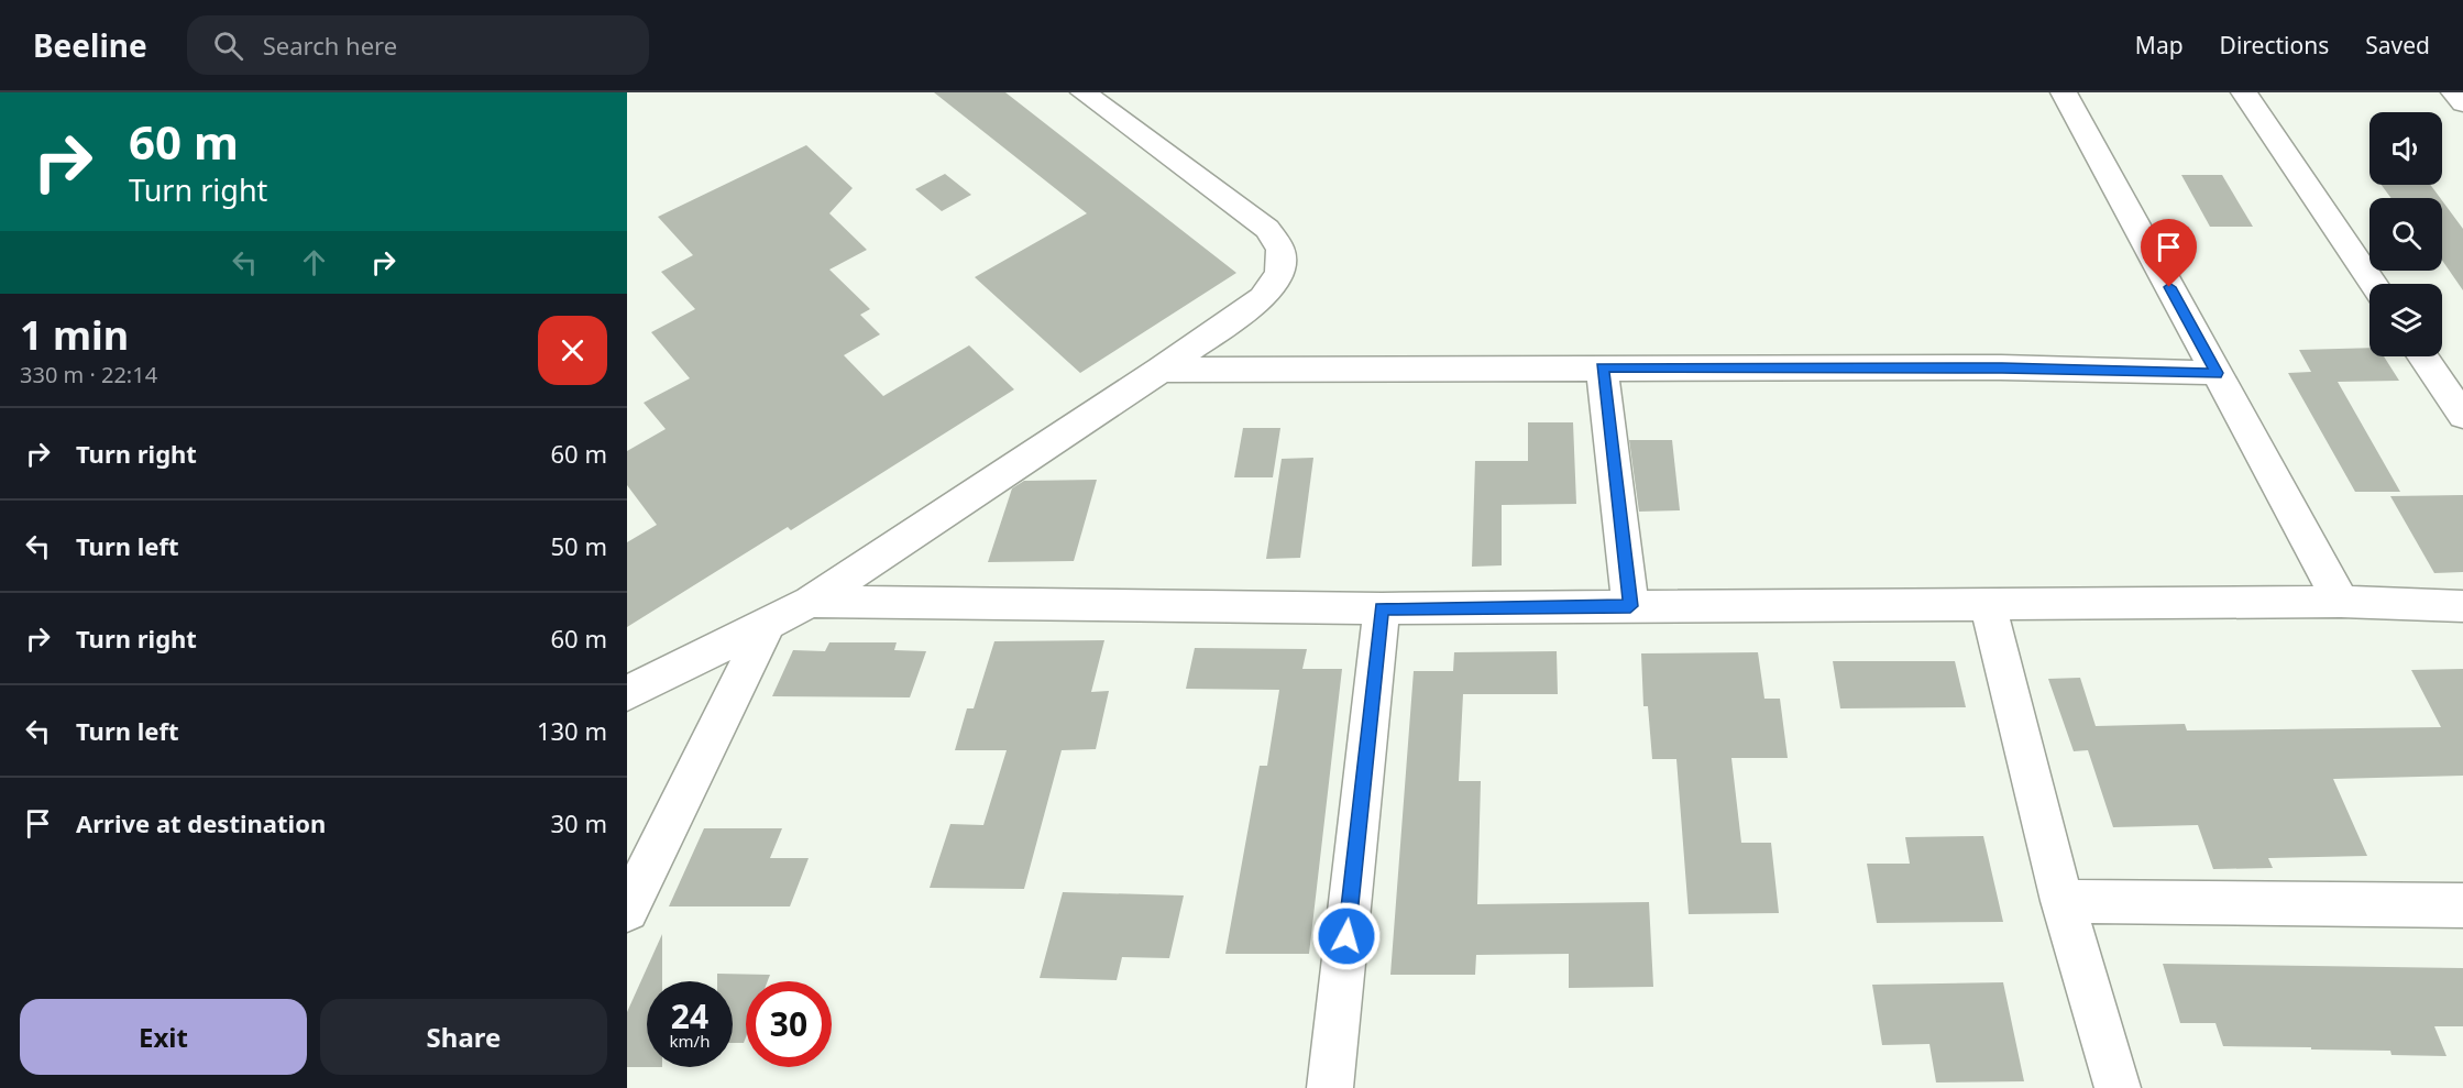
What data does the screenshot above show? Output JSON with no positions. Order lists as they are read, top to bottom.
{
  "page": {
    "header": "Beeline",
    "search": "Search here",
    "nav": ["Map", "Directions", "Saved"],
    "turn": ["60 m", "Turn right"],
    "heading": ["1 min", "330 m · 22:14"],
    "list": [
      {
        "name": "Turn right",
        "value": "60 m"
      },
      {
        "name": "Turn left",
        "value": "50 m"
      },
      {
        "name": "Turn right",
        "value": "60 m"
      },
      {
        "name": "Turn left",
        "value": "130 m"
      },
      {
        "name": "Arrive at destination",
        "value": "30 m"
      }
    ],
    "speed": "24 km/h",
    "limit": "30",
    "buttons": ["Exit", "Share"]
  }
}
